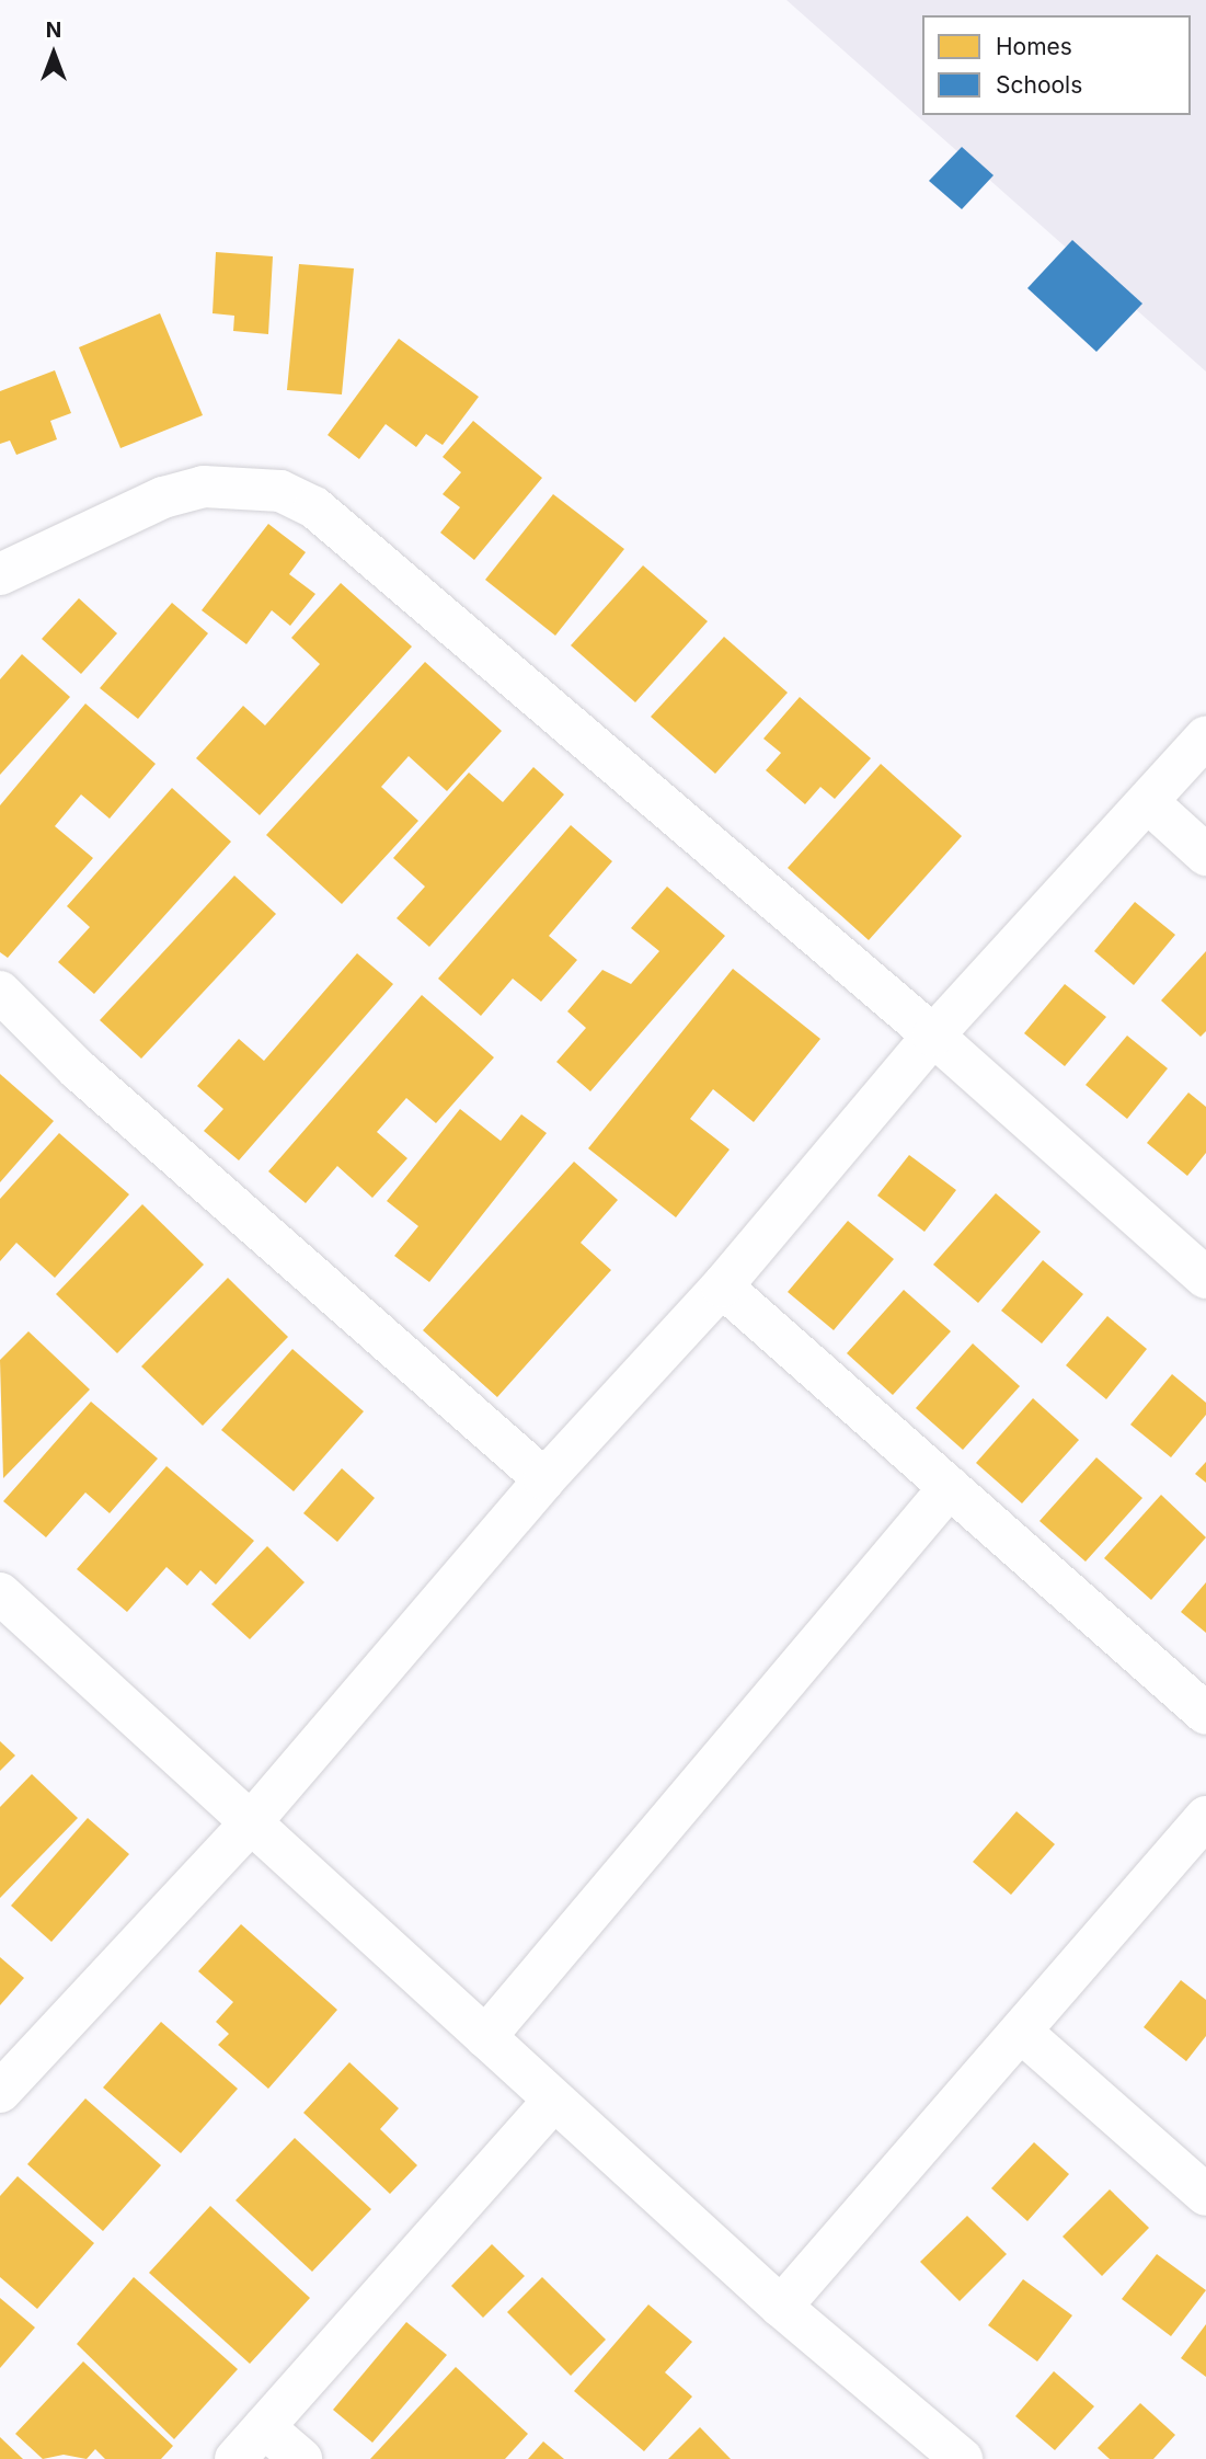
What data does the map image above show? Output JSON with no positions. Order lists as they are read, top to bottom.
{
  "legend": ["Homes", "Schools"],
  "north": "top"
}
